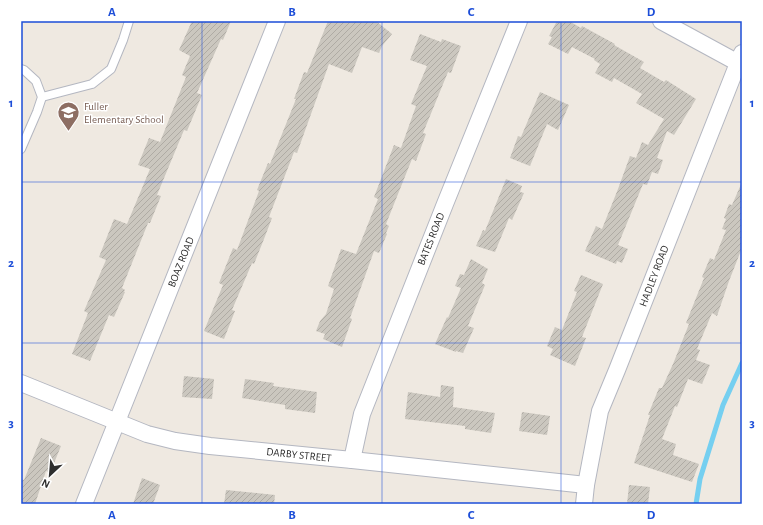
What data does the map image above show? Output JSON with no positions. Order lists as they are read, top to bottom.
{
  "streets": {
    "street": [
      "BATES ROAD",
      "BOAZ ROAD",
      "HADLEY ROAD",
      "DARBY STREET"
    ]
  },
  "crossings": [
    ["BATES ROAD", "DARBY STREET"],
    ["BOAZ ROAD", "DARBY STREET"],
    ["HADLEY ROAD", "DARBY STREET"]
  ],
  "places": {
    "school or university": ["Fuller Elementary School"]
  },
  "north": "bottom left",
  "grid": {
    "columns": [
      "A",
      "B",
      "C",
      "D"
    ],
    "rows": ["1", "2", "3"]
  }
}
